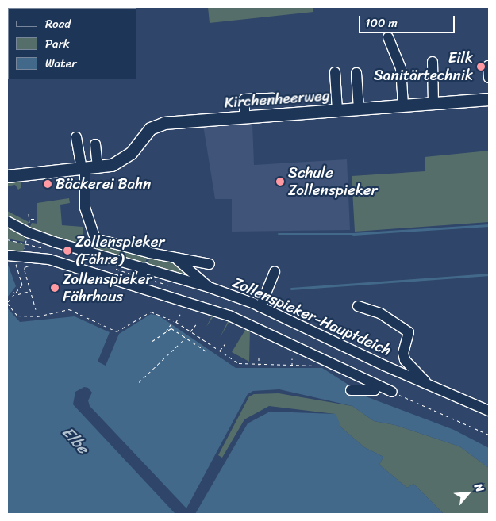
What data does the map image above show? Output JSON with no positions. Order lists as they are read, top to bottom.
{
  "streets": {
    "main road": ["Kirchenheerweg"],
    "street": ["Zollenspieker-Hauptdeich"]
  },
  "water": ["Elbe"],
  "places": [
    "Eilk Sanitärtechnik",
    "Schule Zollenspieker",
    "Bäckerei Bahn",
    "Zollenspieker (Fähre)",
    "Zollenspieker Fährhaus"
  ],
  "legend": ["Road", "Park", "Water"],
  "scale_bar": "100 m",
  "north": "top right"
}
